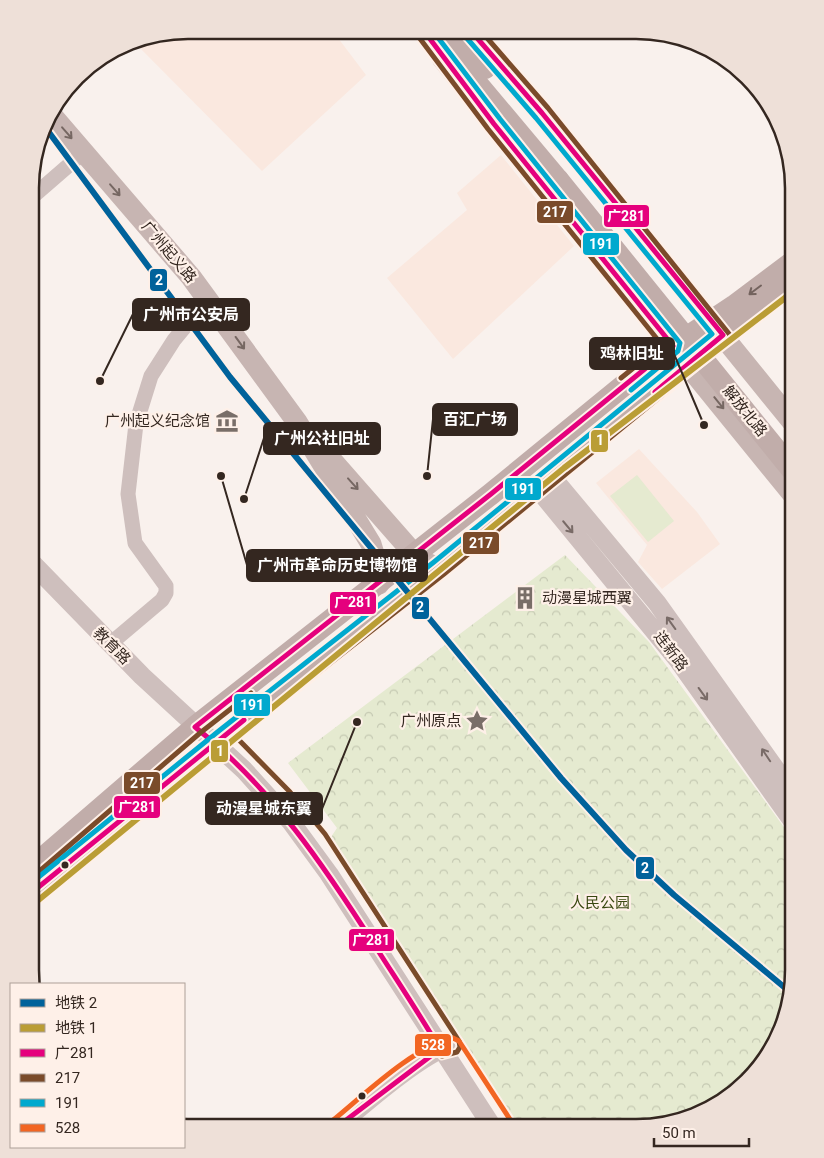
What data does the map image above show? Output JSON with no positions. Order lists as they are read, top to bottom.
{
  "streets": {
    "main road": ["广州起义路", "解放北路"],
    "street": ["教育路", "连新路"]
  },
  "parks": ["人民公园"],
  "places": {
    "other": [
      "广州市公安局",
      "鸡林旧址",
      "广州市革命历史博物馆",
      "百汇广场",
      "广州公社旧址",
      "动漫星城东翼"
    ],
    "museum": ["广州起义纪念馆"],
    "building": ["动漫星城西翼"],
    "place": ["广州原点"]
  },
  "lines": [
    "transit line 广281",
    "transit line 217",
    "transit line 191",
    "metro line 2",
    "metro line 1",
    "transit line 528"
  ],
  "legend": [
    "地铁 2",
    "地铁 1",
    "广281",
    "217",
    "191",
    "528"
  ],
  "scale_bar": "50 m"
}
